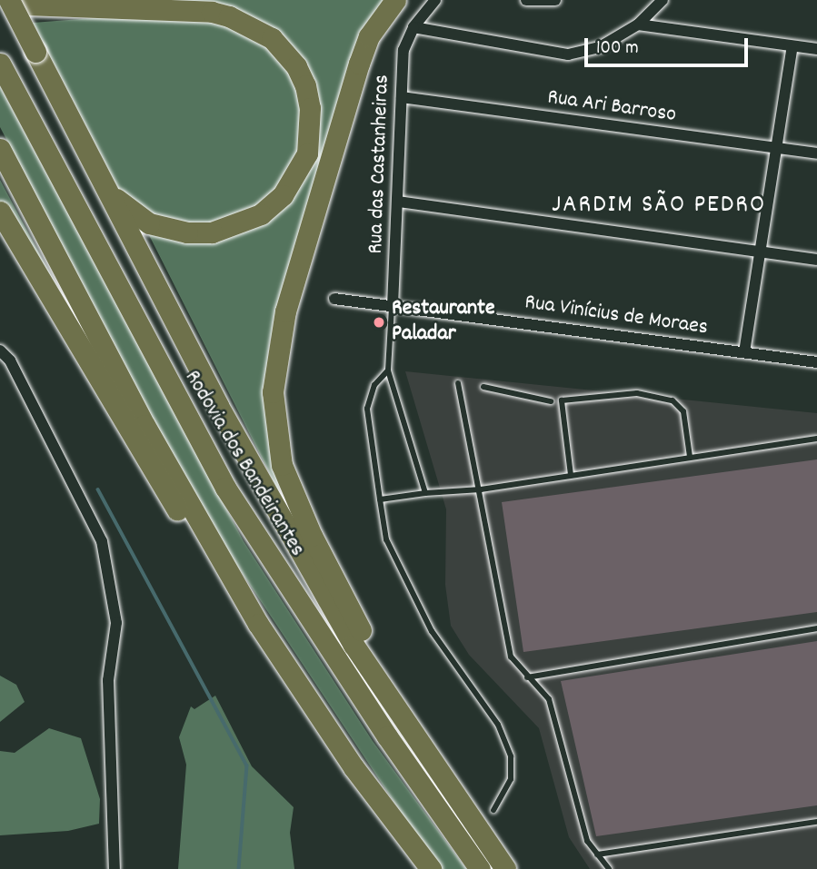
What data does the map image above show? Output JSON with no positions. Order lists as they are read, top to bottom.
{
  "streets": {
    "highway": ["Rodovia dos Bandeirantes"],
    "street": ["Rua Ari Barroso", "Rua das Castanheiras", "Rua Vinícius de Moraes"]
  },
  "crossings": [
    ["Rua Ari Barroso", "Rua das Castanheiras"],
    ["Rua das Castanheiras", "Rua Vinícius de Moraes"]
  ],
  "districts": ["JARDIM SÃO PEDRO"],
  "places": ["Restaurante Paladar"],
  "scale_bar": "100 m"
}
